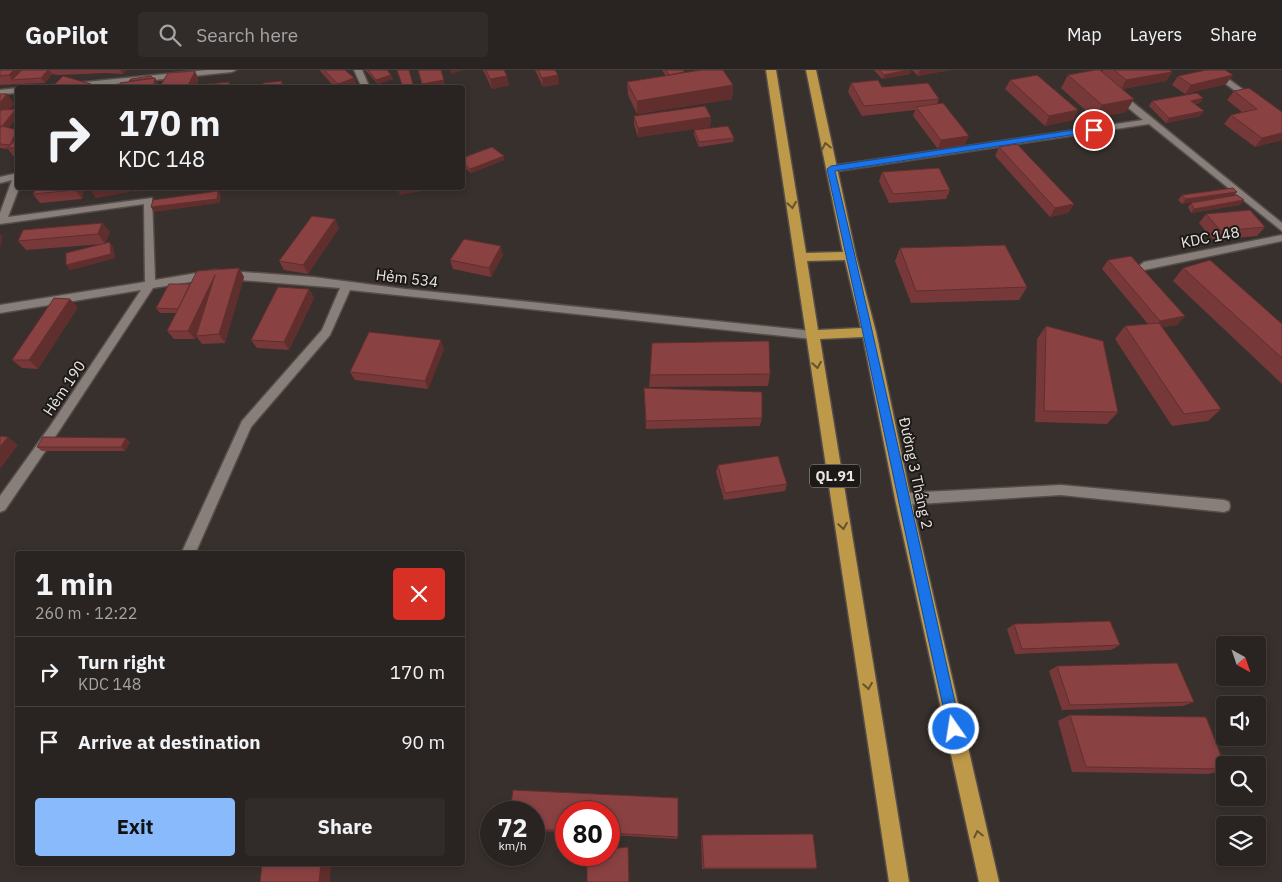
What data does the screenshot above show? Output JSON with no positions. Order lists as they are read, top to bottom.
{
  "streets": {
    "highway": ["Đường 3 Tháng 2", "QL.91"],
    "street": ["KDC 148", "Hẻm 534", "Hẻm 190"]
  },
  "crossings": [
    ["Hẻm 534", "Hẻm 190"],
    ["Hẻm 534", "QL.91"]
  ],
  "north": "bottom right",
  "page": {
    "header": "GoPilot",
    "search": "Search here",
    "nav": ["Map", "Layers", "Share"],
    "turn": ["170 m", "KDC 148"],
    "heading": ["1 min", "260 m · 12:22"],
    "list": [
      {
        "name": "Turn right",
        "note": "KDC 148",
        "value": "170 m"
      },
      {
        "name": "Arrive at destination",
        "value": "90 m"
      }
    ],
    "buttons": ["Exit", "Share"],
    "speed": "72 km/h",
    "limit": "80"
  }
}
